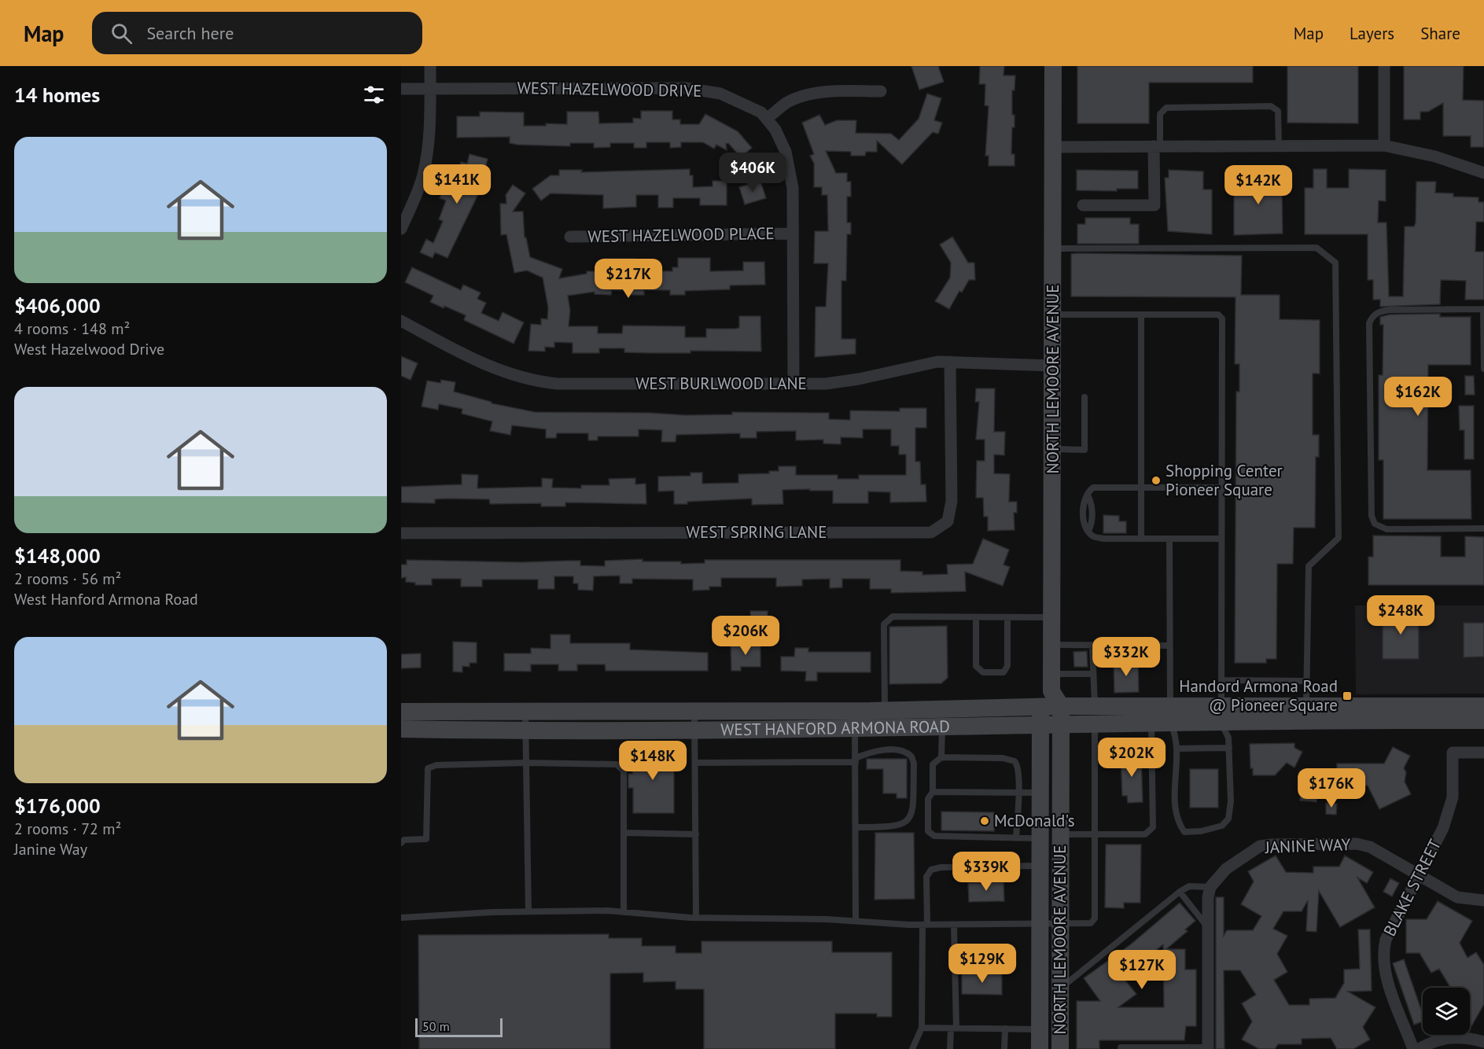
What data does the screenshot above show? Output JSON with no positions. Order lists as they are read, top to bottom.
{
  "streets": {
    "main road": ["NORTH LEMOORE AVENUE", "WEST HANFORD ARMONA ROAD"],
    "street": [
      "WEST HAZELWOOD DRIVE",
      "WEST HAZELWOOD PLACE",
      "WEST BURLWOOD LANE",
      "WEST SPRING LANE",
      "JANINE WAY",
      "BLAKE STREET"
    ]
  },
  "crossings": [
    ["WEST HAZELWOOD DRIVE", "WEST HAZELWOOD PLACE"],
    ["WEST HAZELWOOD DRIVE", "WEST BURLWOOD LANE"],
    ["NORTH LEMOORE AVENUE", "WEST BURLWOOD LANE"],
    ["NORTH LEMOORE AVENUE", "WEST HANFORD ARMONA ROAD"],
    ["WEST BURLWOOD LANE", "WEST SPRING LANE"],
    ["JANINE WAY", "BLAKE STREET"]
  ],
  "places": {
    "other": ["Shopping Center Pioneer Square", "McDonald's"],
    "transit": ["Handord Armona Road @ Pioneer Square"]
  },
  "scale_bar": "50 m",
  "page": {
    "header": "Map",
    "search": "Search here",
    "nav": ["Map", "Layers", "Share"],
    "heading": "14 homes",
    "list": [
      {
        "name": "$406,000",
        "note": "4 rooms · 148 m² · West Hazelwood Drive"
      },
      {
        "name": "$148,000",
        "note": "2 rooms · 56 m² · West Hanford Armona Road"
      },
      {
        "name": "$176,000",
        "note": "2 rooms · 72 m² · Janine Way"
      }
    ],
    "price": [
      "$406K",
      "$141K",
      "$142K",
      "$217K",
      "$162K",
      "$248K",
      "$206K",
      "$332K",
      "$202K",
      "$148K",
      "$176K",
      "$339K",
      "$129K",
      "$127K"
    ],
    "scale": "50 m"
  }
}
